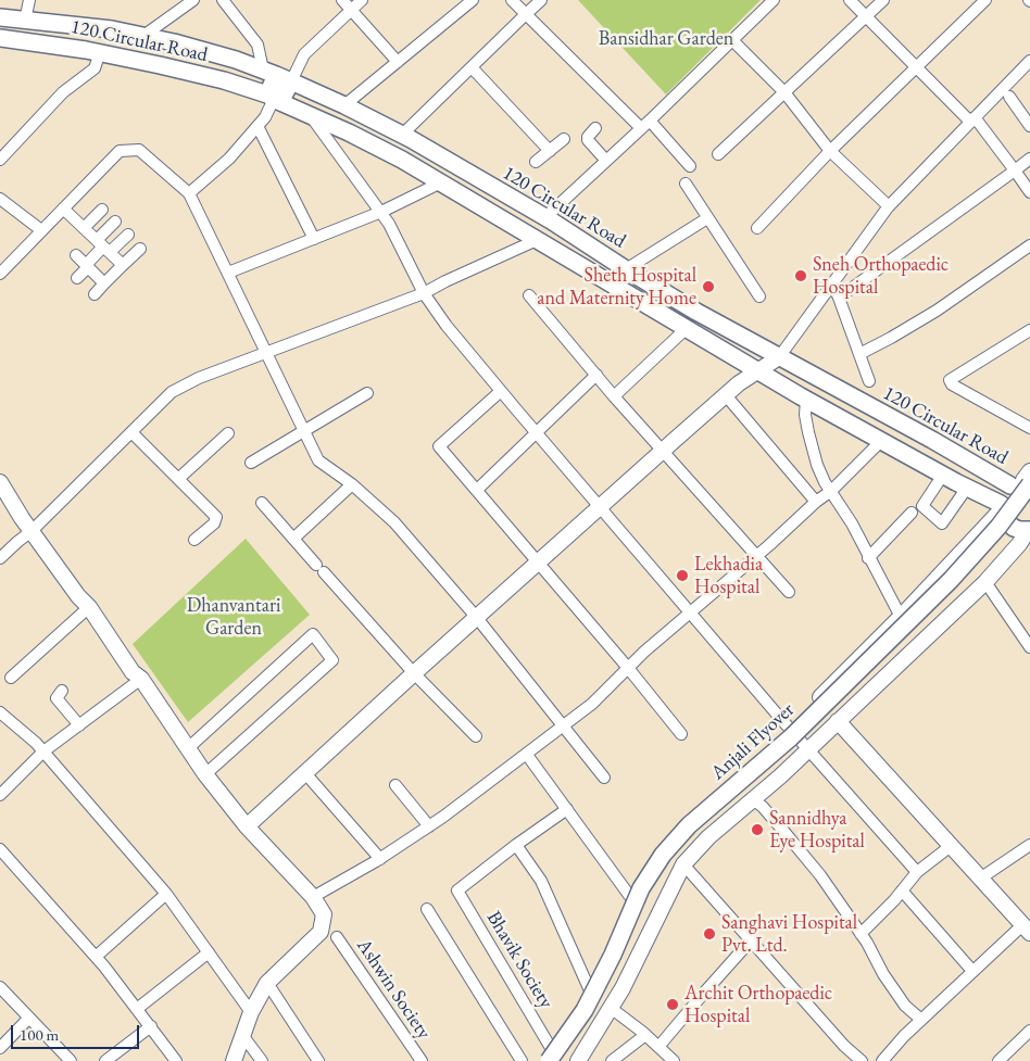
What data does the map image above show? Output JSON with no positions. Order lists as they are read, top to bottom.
{
  "streets": {
    "main road": ["120 Circular Road", "Anjali Flyover"],
    "street": ["Bhavik Society", "Ashwin Society"]
  },
  "crossings": [
    ["120 Circular Road", "Anjali Flyover"],
    ["Anjali Flyover", "Bhavik Society"]
  ],
  "parks": ["Bansidhar Garden", "Dhanvantari Garden"],
  "places": [
    "Sneh Orthopaedic Hospital",
    "Sheth Hospital and Maternity Home",
    "Lekhadia Hospital",
    "Sannidhya Eye Hospital",
    "Sanghavi Hospital Pvt. Ltd.",
    "Archit Orthopaedic Hospital"
  ],
  "scale_bar": "100 m"
}
